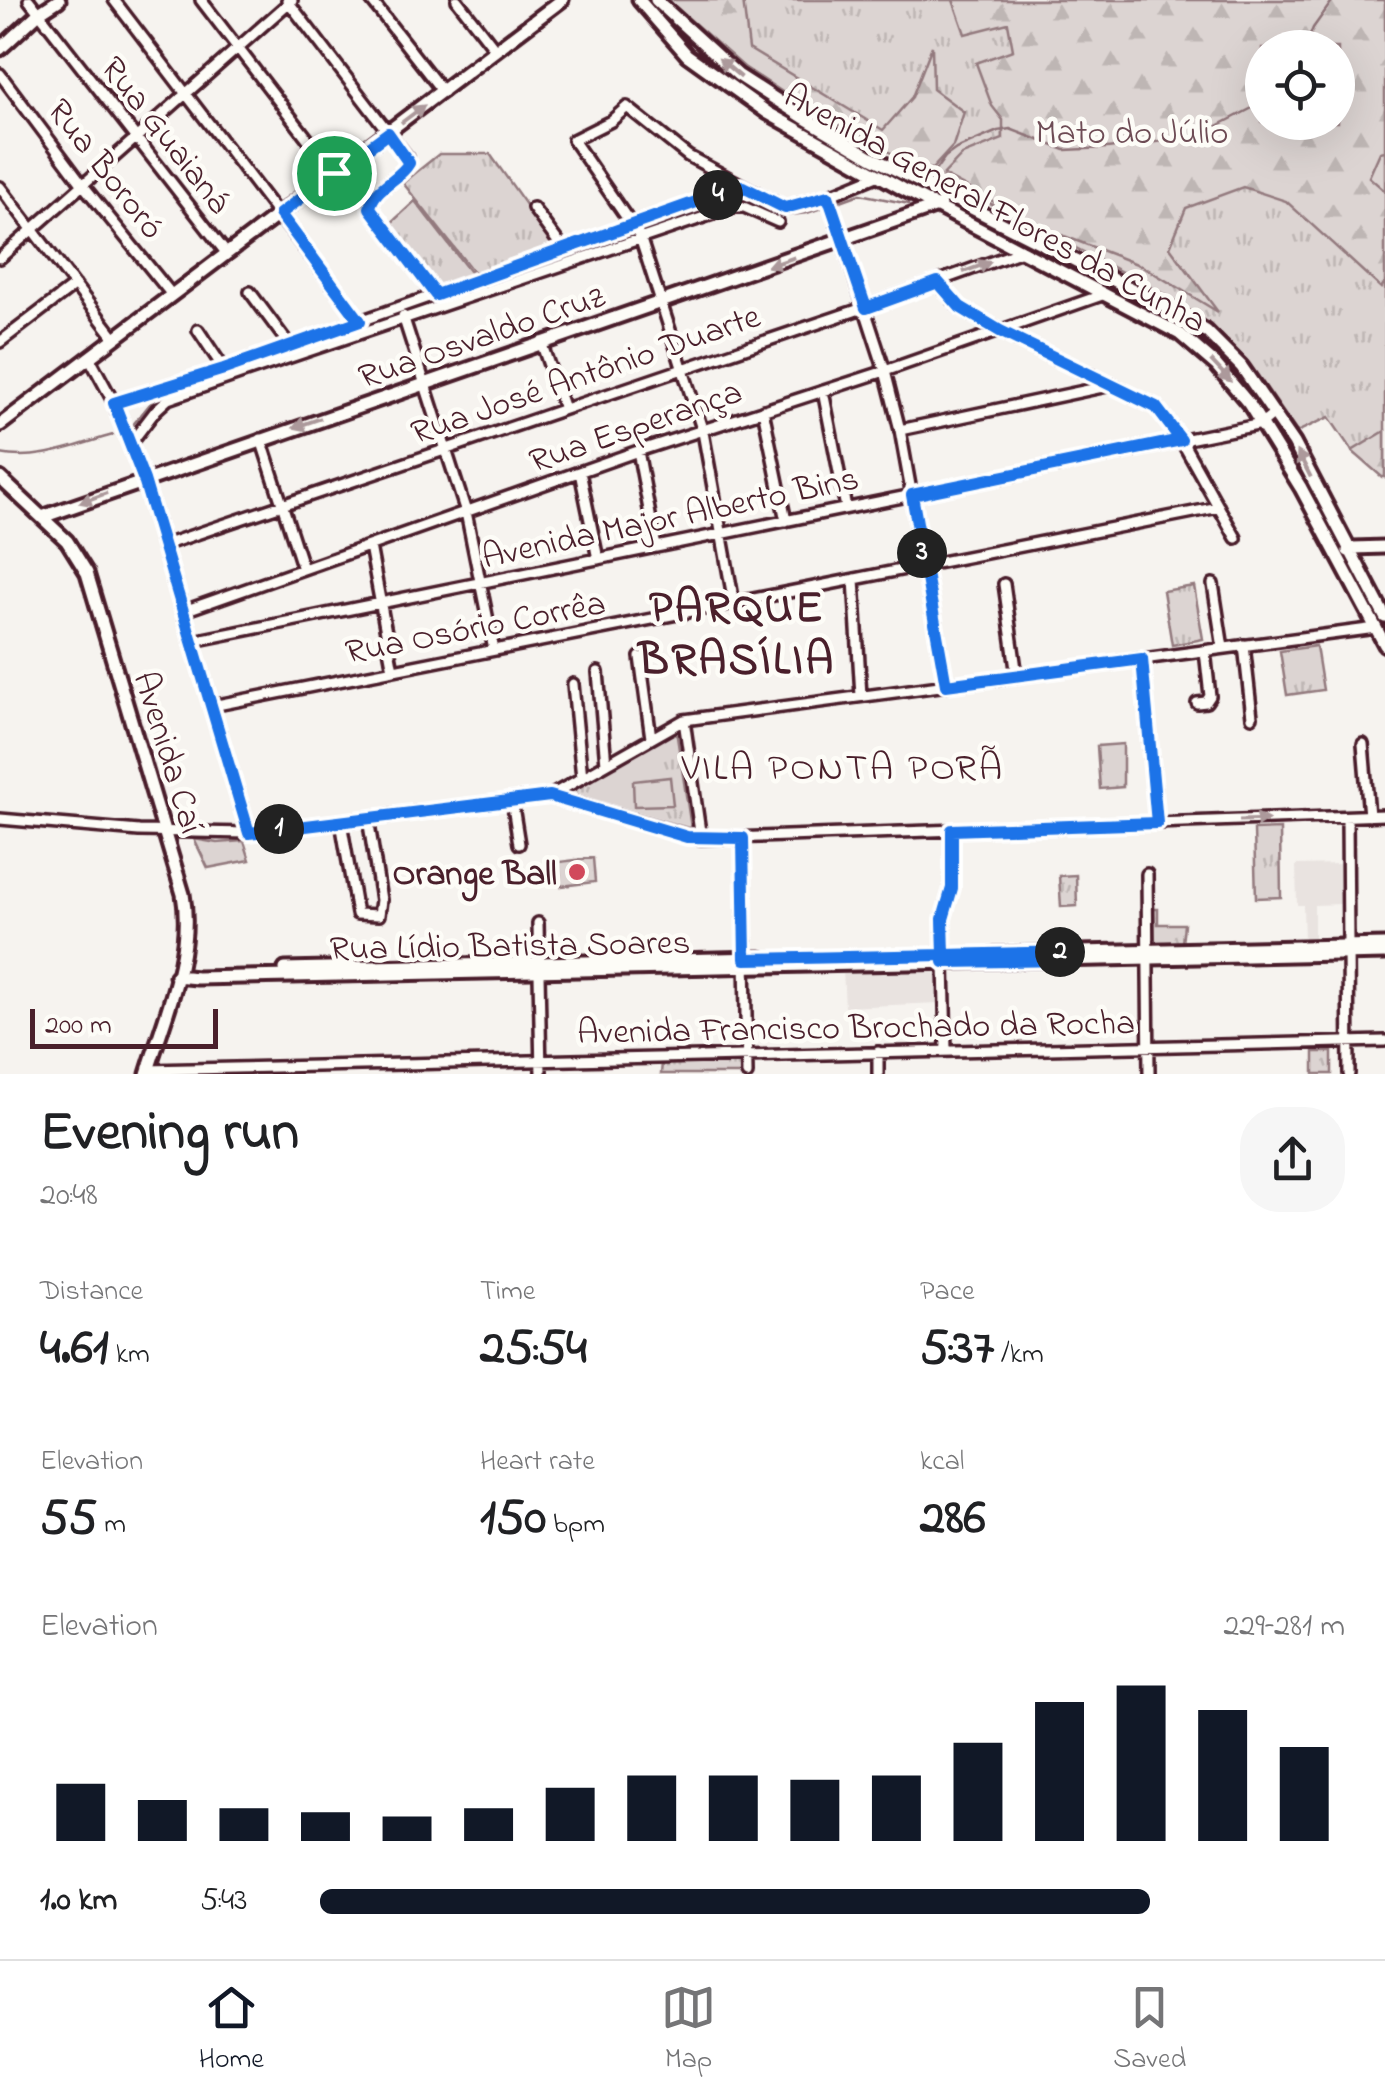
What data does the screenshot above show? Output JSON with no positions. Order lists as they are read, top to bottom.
{
  "streets": {
    "main road": [
      "Avenida General Flores da Cunha",
      "Rua Osvaldo Cruz",
      "Avenida Caí",
      "Rua Lídio Batista Soares"
    ],
    "street": [
      "Rua Guaianá",
      "Rua Bororó",
      "Rua José Antônio Duarte",
      "Rua Esperança",
      "Avenida Major Alberto Bins",
      "Rua Osório Corrêa",
      "Avenida Francisco Brochado da Rocha"
    ]
  },
  "crossings": [
    ["Avenida General Flores da Cunha", "Rua Osvaldo Cruz"],
    ["Avenida General Flores da Cunha", "Rua José Antônio Duarte"],
    ["Avenida General Flores da Cunha", "Rua Esperança"],
    ["Avenida General Flores da Cunha", "Avenida Major Alberto Bins"],
    ["Rua Osvaldo Cruz", "Avenida Caí"],
    ["Avenida Caí", "Rua Lídio Batista Soares"],
    ["Avenida Caí", "Avenida Francisco Brochado da Rocha"]
  ],
  "one_way": ["Rua Osvaldo Cruz"],
  "districts": ["PARQUE BRASÍLIA", "VILA PONTA PORÃ"],
  "parks": ["Mato do Júlio"],
  "places": ["Orange Ball"],
  "scale_bar": "200 m",
  "page": {
    "pins": [
      "4",
      "3",
      "1",
      "2"
    ],
    "scale": "200 m",
    "heading": ["Evening run", "20:48"],
    "stats": [
      ["Distance", "4.61 km"],
      ["Time", "25:54"],
      ["Pace", "5:37 /km"],
      ["Elevation", "55 m"],
      ["Heart rate", "150 bpm"],
      ["kcal", "286"]
    ],
    "chart": ["Elevation", "229–281 m"],
    "list": [
      {
        "name": "1.0 km",
        "note": "5:43"
      }
    ],
    "tabs": ["Home", "Map", "Saved"]
  }
}
